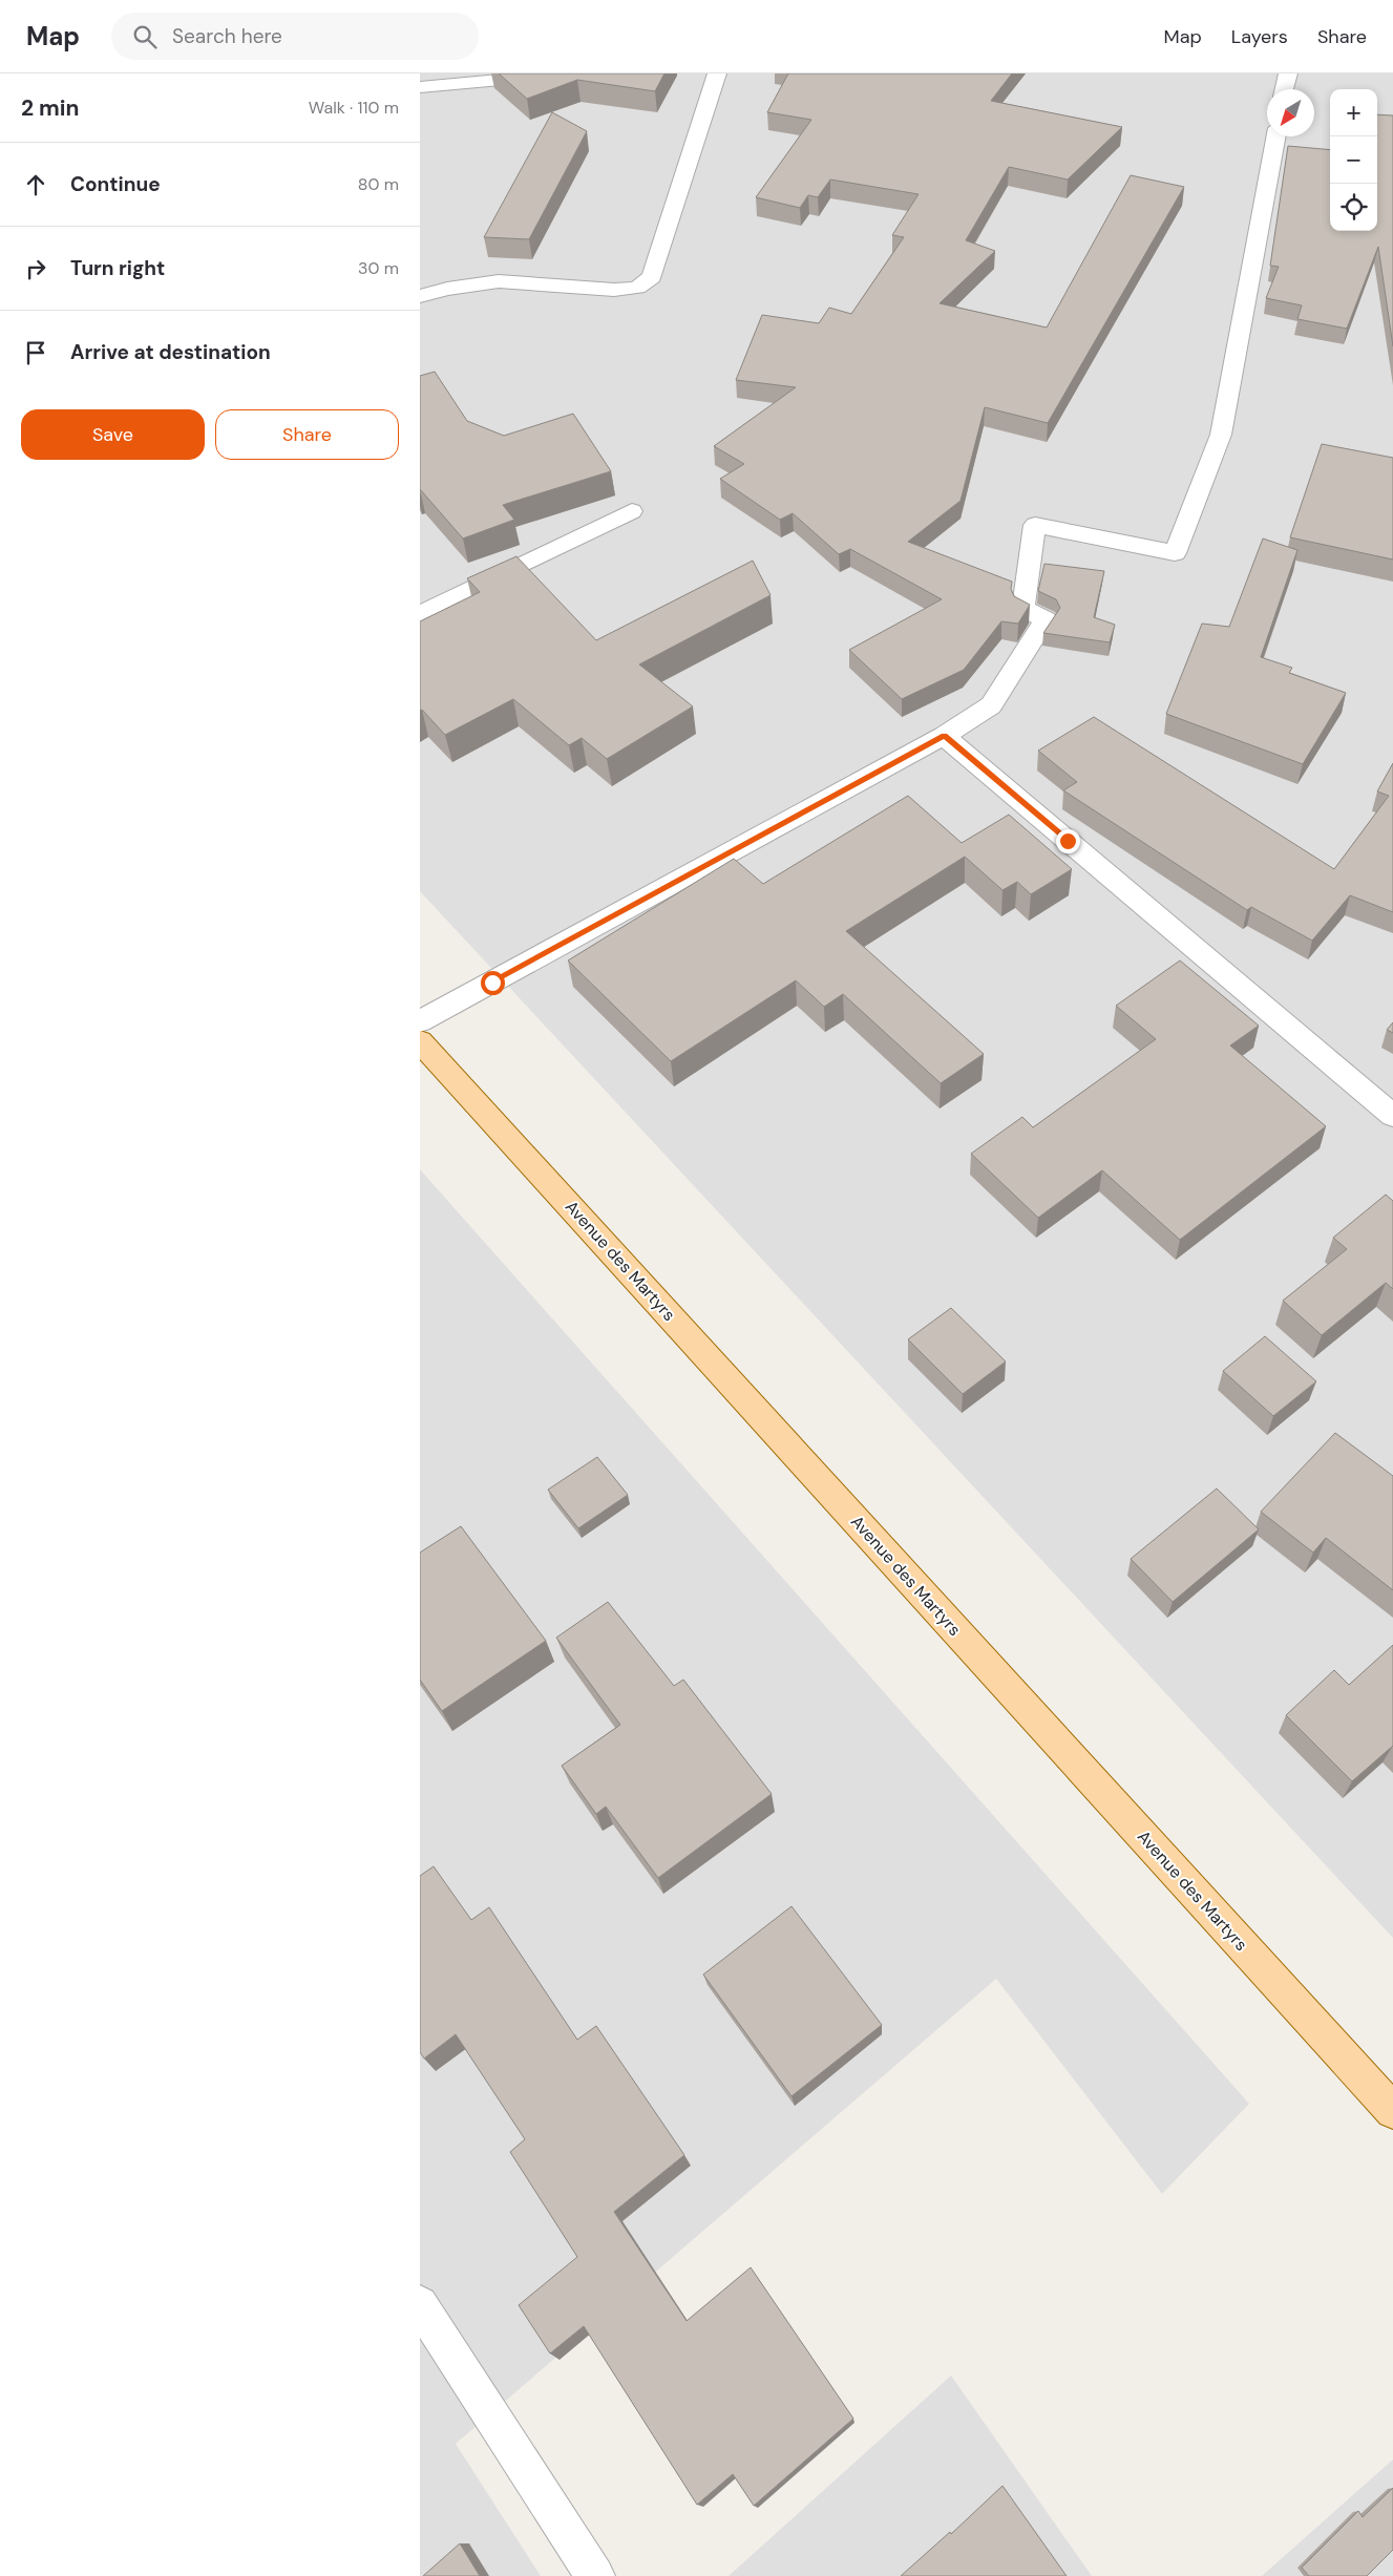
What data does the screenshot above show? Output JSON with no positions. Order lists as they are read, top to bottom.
{
  "streets": {
    "main road": ["Avenue des Martyrs"]
  },
  "north": "bottom left",
  "page": {
    "header": "Map",
    "search": "Search here",
    "nav": ["Map", "Layers", "Share"],
    "heading": ["2 min", "Walk · 110 m"],
    "map_buttons": ["+", "−"],
    "list": [
      ["Continue", "80 m"],
      ["Turn right", "30 m"],
      "Arrive at destination"
    ],
    "buttons": ["Save", "Share"]
  }
}
